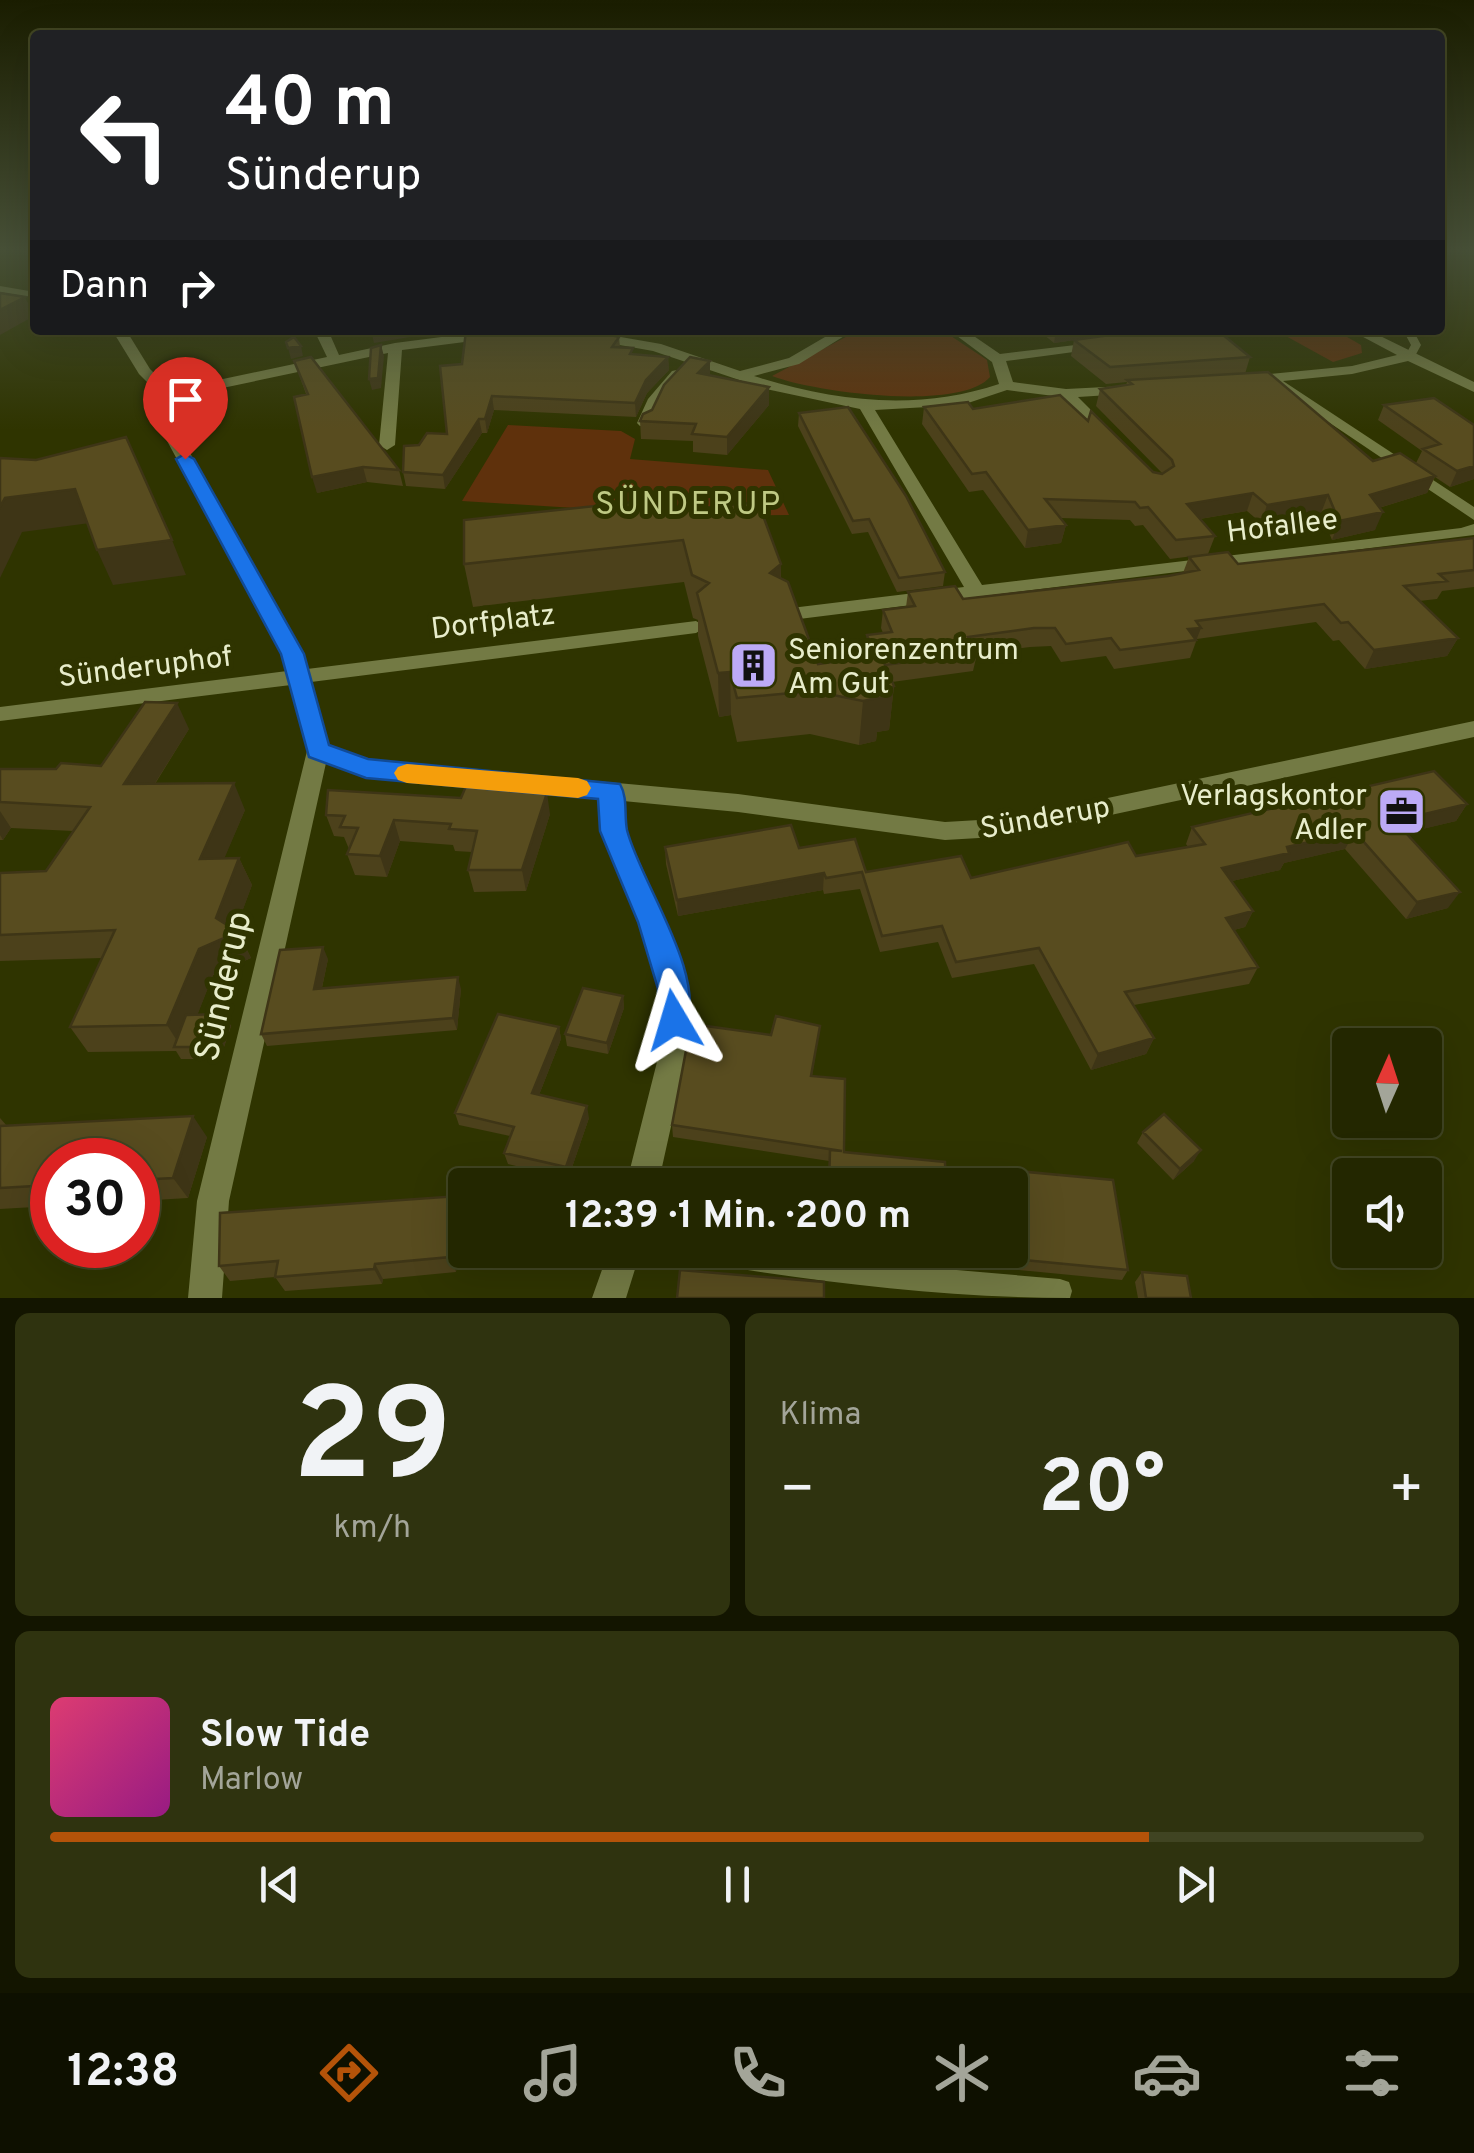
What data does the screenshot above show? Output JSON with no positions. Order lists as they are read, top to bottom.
{
  "streets": {
    "street": [
      "Hofallee",
      "Dorfplatz",
      "Sünderuphof",
      "Sünderup"
    ]
  },
  "crossings": [
    ["Dorfplatz", "Sünderuphof"]
  ],
  "districts": ["SÜNDERUP"],
  "places": {
    "building": ["Seniorenzentrum Am Gut"],
    "office": ["Verlagskontor Adler"]
  },
  "north": "top",
  "page": {
    "turn": ["40 m", "Sünderup"],
    "then": "Dann",
    "limit": "30",
    "trip": "12:39 · 1 Min. · 200 m",
    "tile": [
      ["29", "km/h"],
      "Klima"
    ],
    "heat": ["−", "20°", "+"],
    "song": ["Slow Tide", "Marlow"],
    "tabs": "12:38"
  }
}
